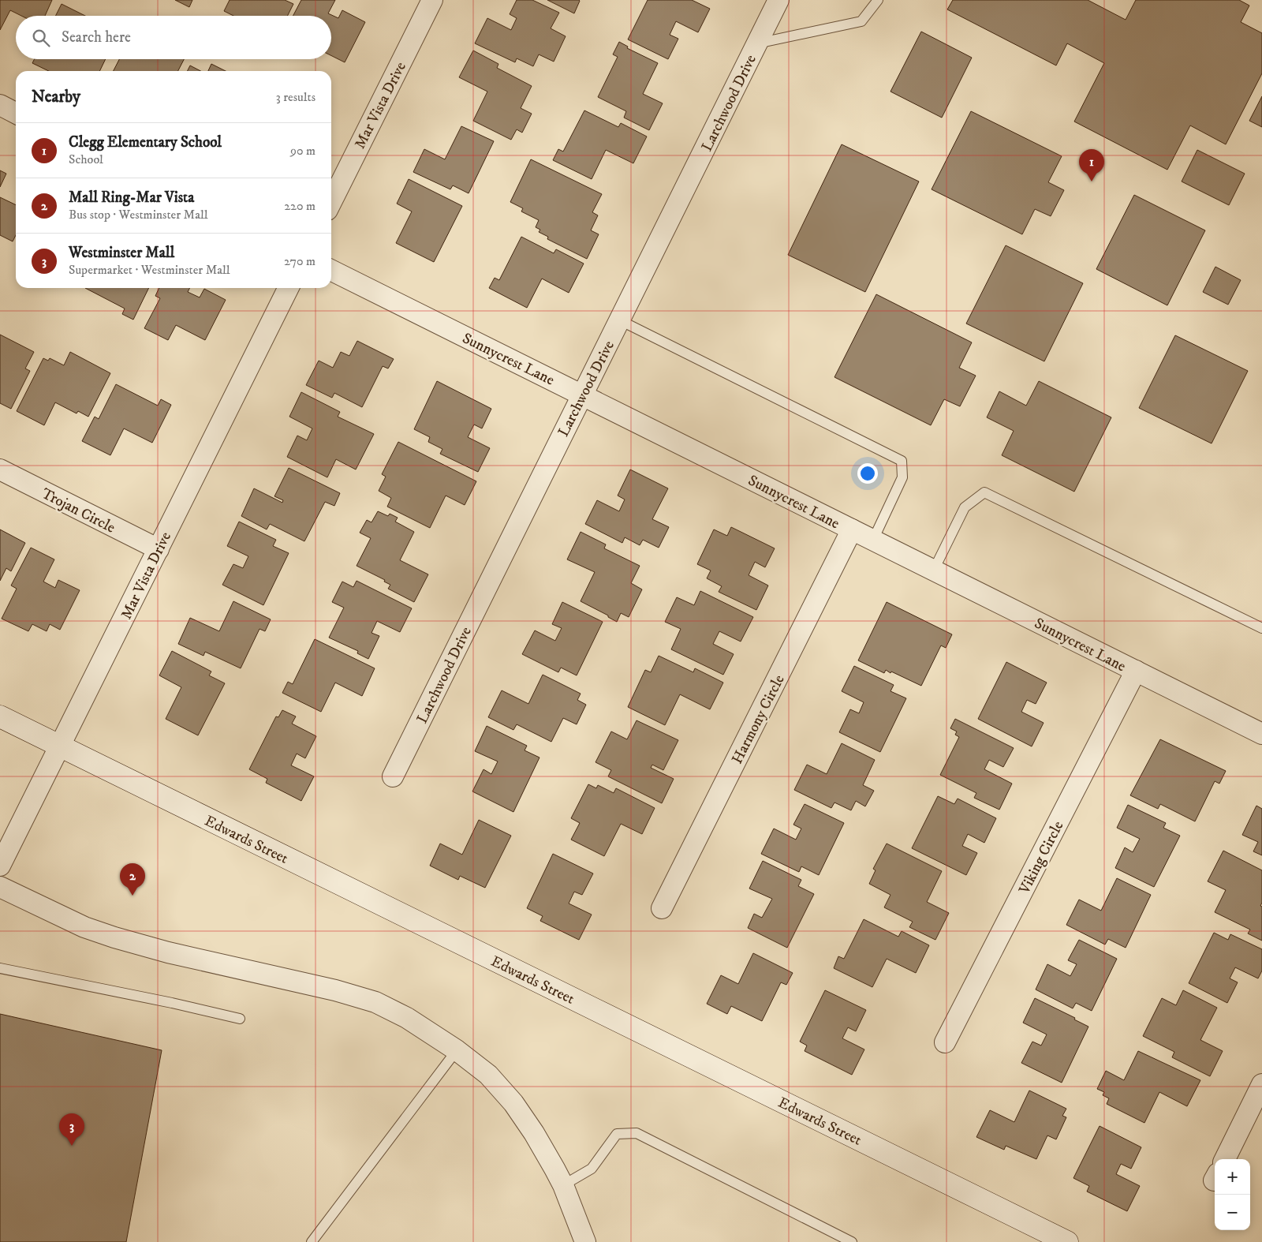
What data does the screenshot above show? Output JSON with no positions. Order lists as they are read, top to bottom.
{
  "streets": {
    "street": [
      "Larchwood Drive",
      "Mar Vista Drive",
      "Sunnycrest Lane",
      "Trojan Circle",
      "Harmony Circle",
      "Edwards Street",
      "Viking Circle"
    ]
  },
  "crossings": [
    ["Larchwood Drive", "Sunnycrest Lane"],
    ["Mar Vista Drive", "Trojan Circle"],
    ["Mar Vista Drive", "Edwards Street"],
    ["Sunnycrest Lane", "Harmony Circle"],
    ["Sunnycrest Lane", "Viking Circle"]
  ],
  "page": {
    "search": "Search here",
    "heading": ["Nearby", "3 results"],
    "list": [
      {
        "mark": "1",
        "name": "Clegg Elementary School",
        "note": "School",
        "value": "90 m"
      },
      {
        "mark": "2",
        "name": "Mall Ring-Mar Vista",
        "note": "Bus stop · Westminster Mall",
        "value": "220 m"
      },
      {
        "mark": "3",
        "name": "Westminster Mall",
        "note": "Supermarket · Westminster Mall",
        "value": "270 m"
      }
    ],
    "pins": ["1", "2", "3"],
    "map_buttons": ["+", "−"]
  }
}
